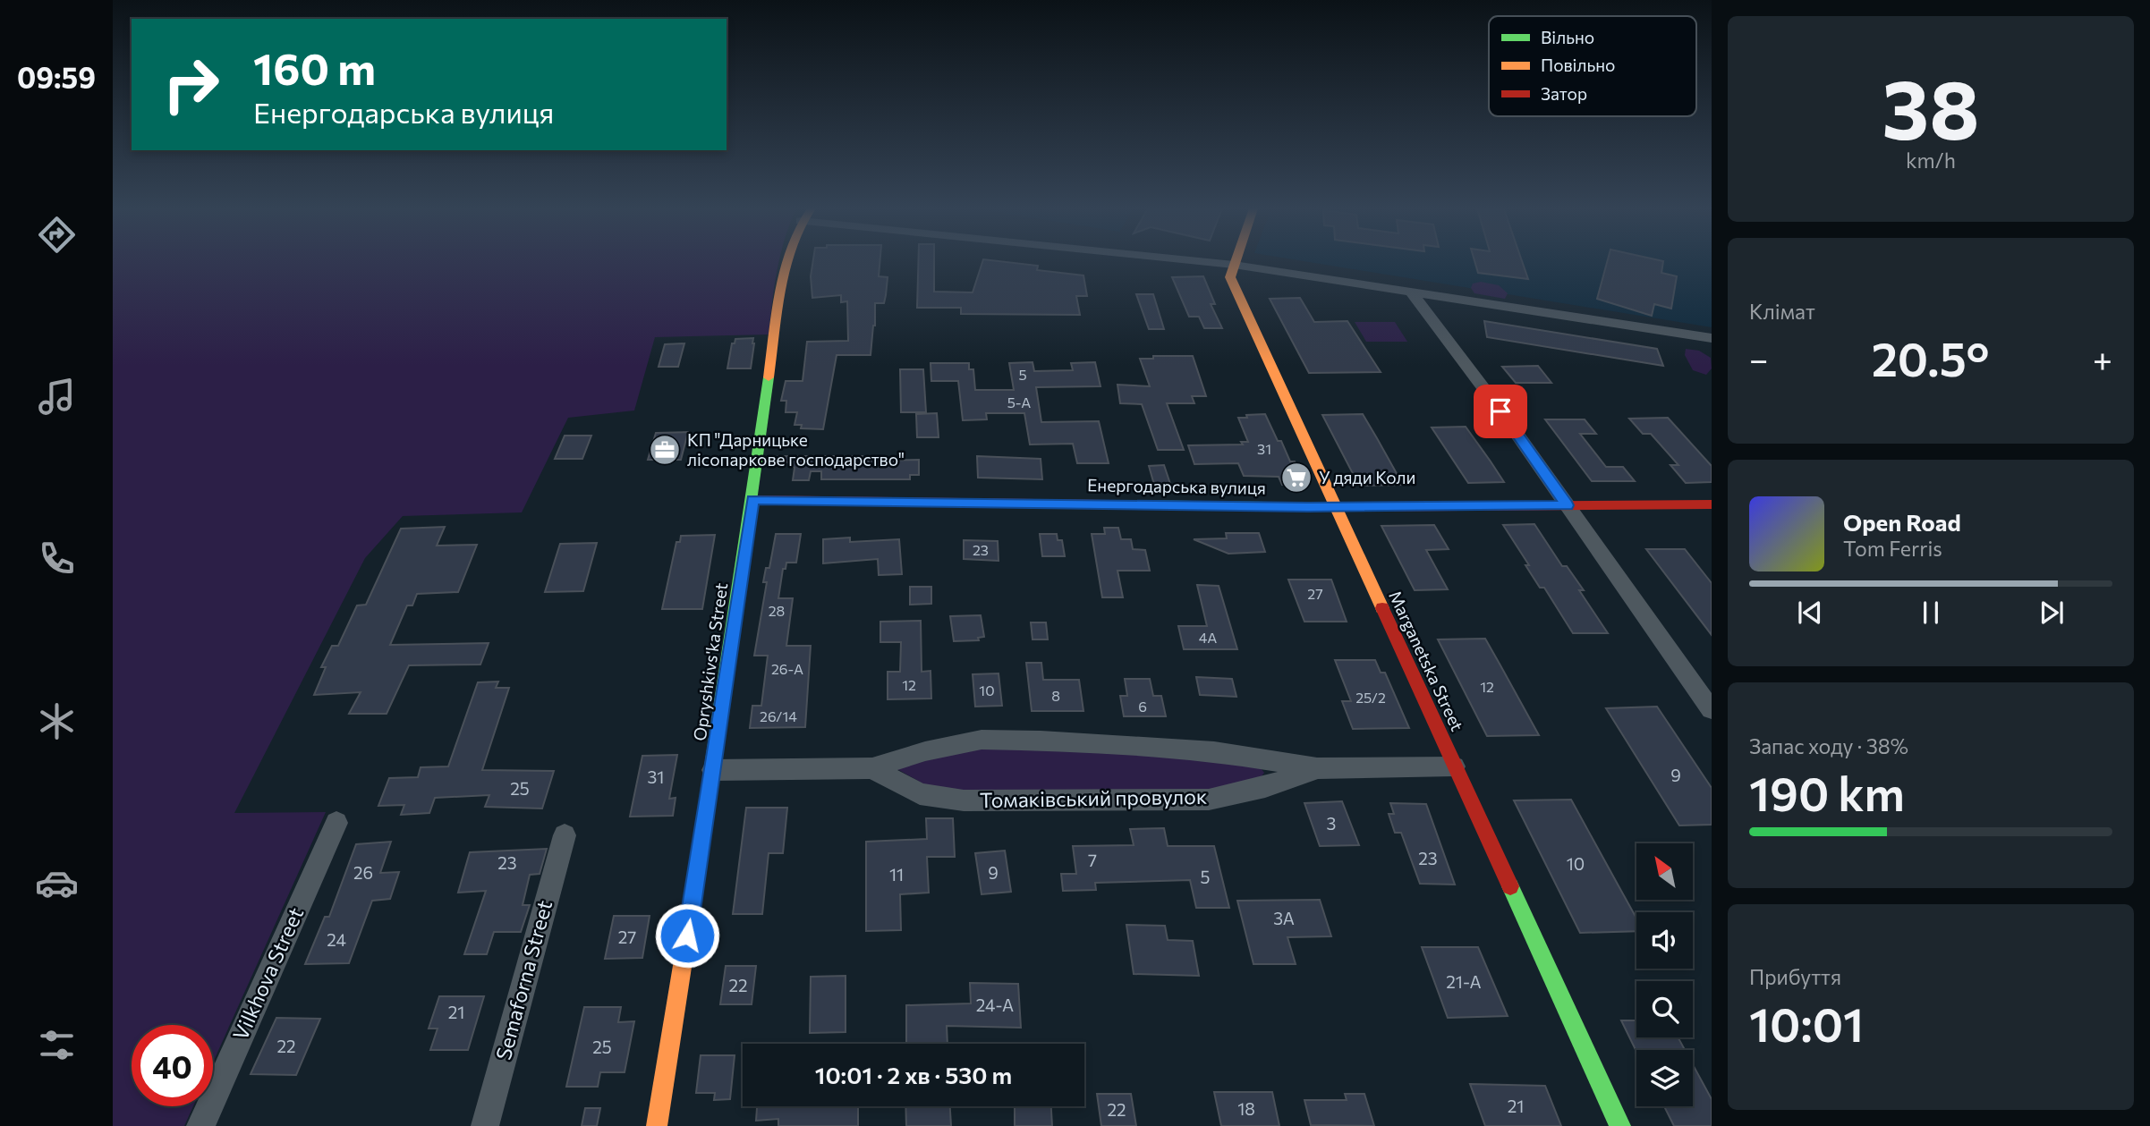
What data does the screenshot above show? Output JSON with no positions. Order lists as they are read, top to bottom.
{
  "streets": {
    "street": [
      "Енергодарська вулиця",
      "Marganetska Street",
      "Opryshkivsʹka Street",
      "Томаківський провулок",
      "Vilkhova Street",
      "Semaforna Street"
    ]
  },
  "crossings": [
    ["Енергодарська вулиця", "Marganetska Street"],
    ["Енергодарська вулиця", "Opryshkivsʹka Street"],
    ["Marganetska Street", "Томаківський провулок"],
    ["Opryshkivsʹka Street", "Томаківський провулок"]
  ],
  "places": {
    "office": ["КП \"Дарницьке лісопаркове господарство\""],
    "supermarket": ["У дяди Коли"]
  },
  "house_numbers": [
    "5",
    "5-А",
    "31",
    "23",
    "27",
    "28",
    "4А",
    "26-А",
    "12",
    "12",
    "10",
    "8",
    "25/2",
    "6",
    "26/14",
    "9",
    "31",
    "25",
    "3",
    "23",
    "7",
    "23",
    "10",
    "26",
    "9",
    "11",
    "5",
    "3А",
    "27",
    "24",
    "21-А",
    "22",
    "24-А",
    "21",
    "22",
    "25",
    "21",
    "18",
    "22"
  ],
  "legend": ["Вільно", "Повільно", "Затор"],
  "north": "top left",
  "page": {
    "tabs": "09:59",
    "tile": [
      ["38", "km/h"],
      "Клімат",
      ["Запас ходу · 38%", "190 km"],
      ["Прибуття", "10:01"]
    ],
    "turn": ["160 m", "Енергодарська вулиця"],
    "heat": ["−", "20.5°", "+"],
    "song": ["Open Road", "Tom Ferris"],
    "limit": "40",
    "trip": "10:01 · 2 хв · 530 m"
  }
}
